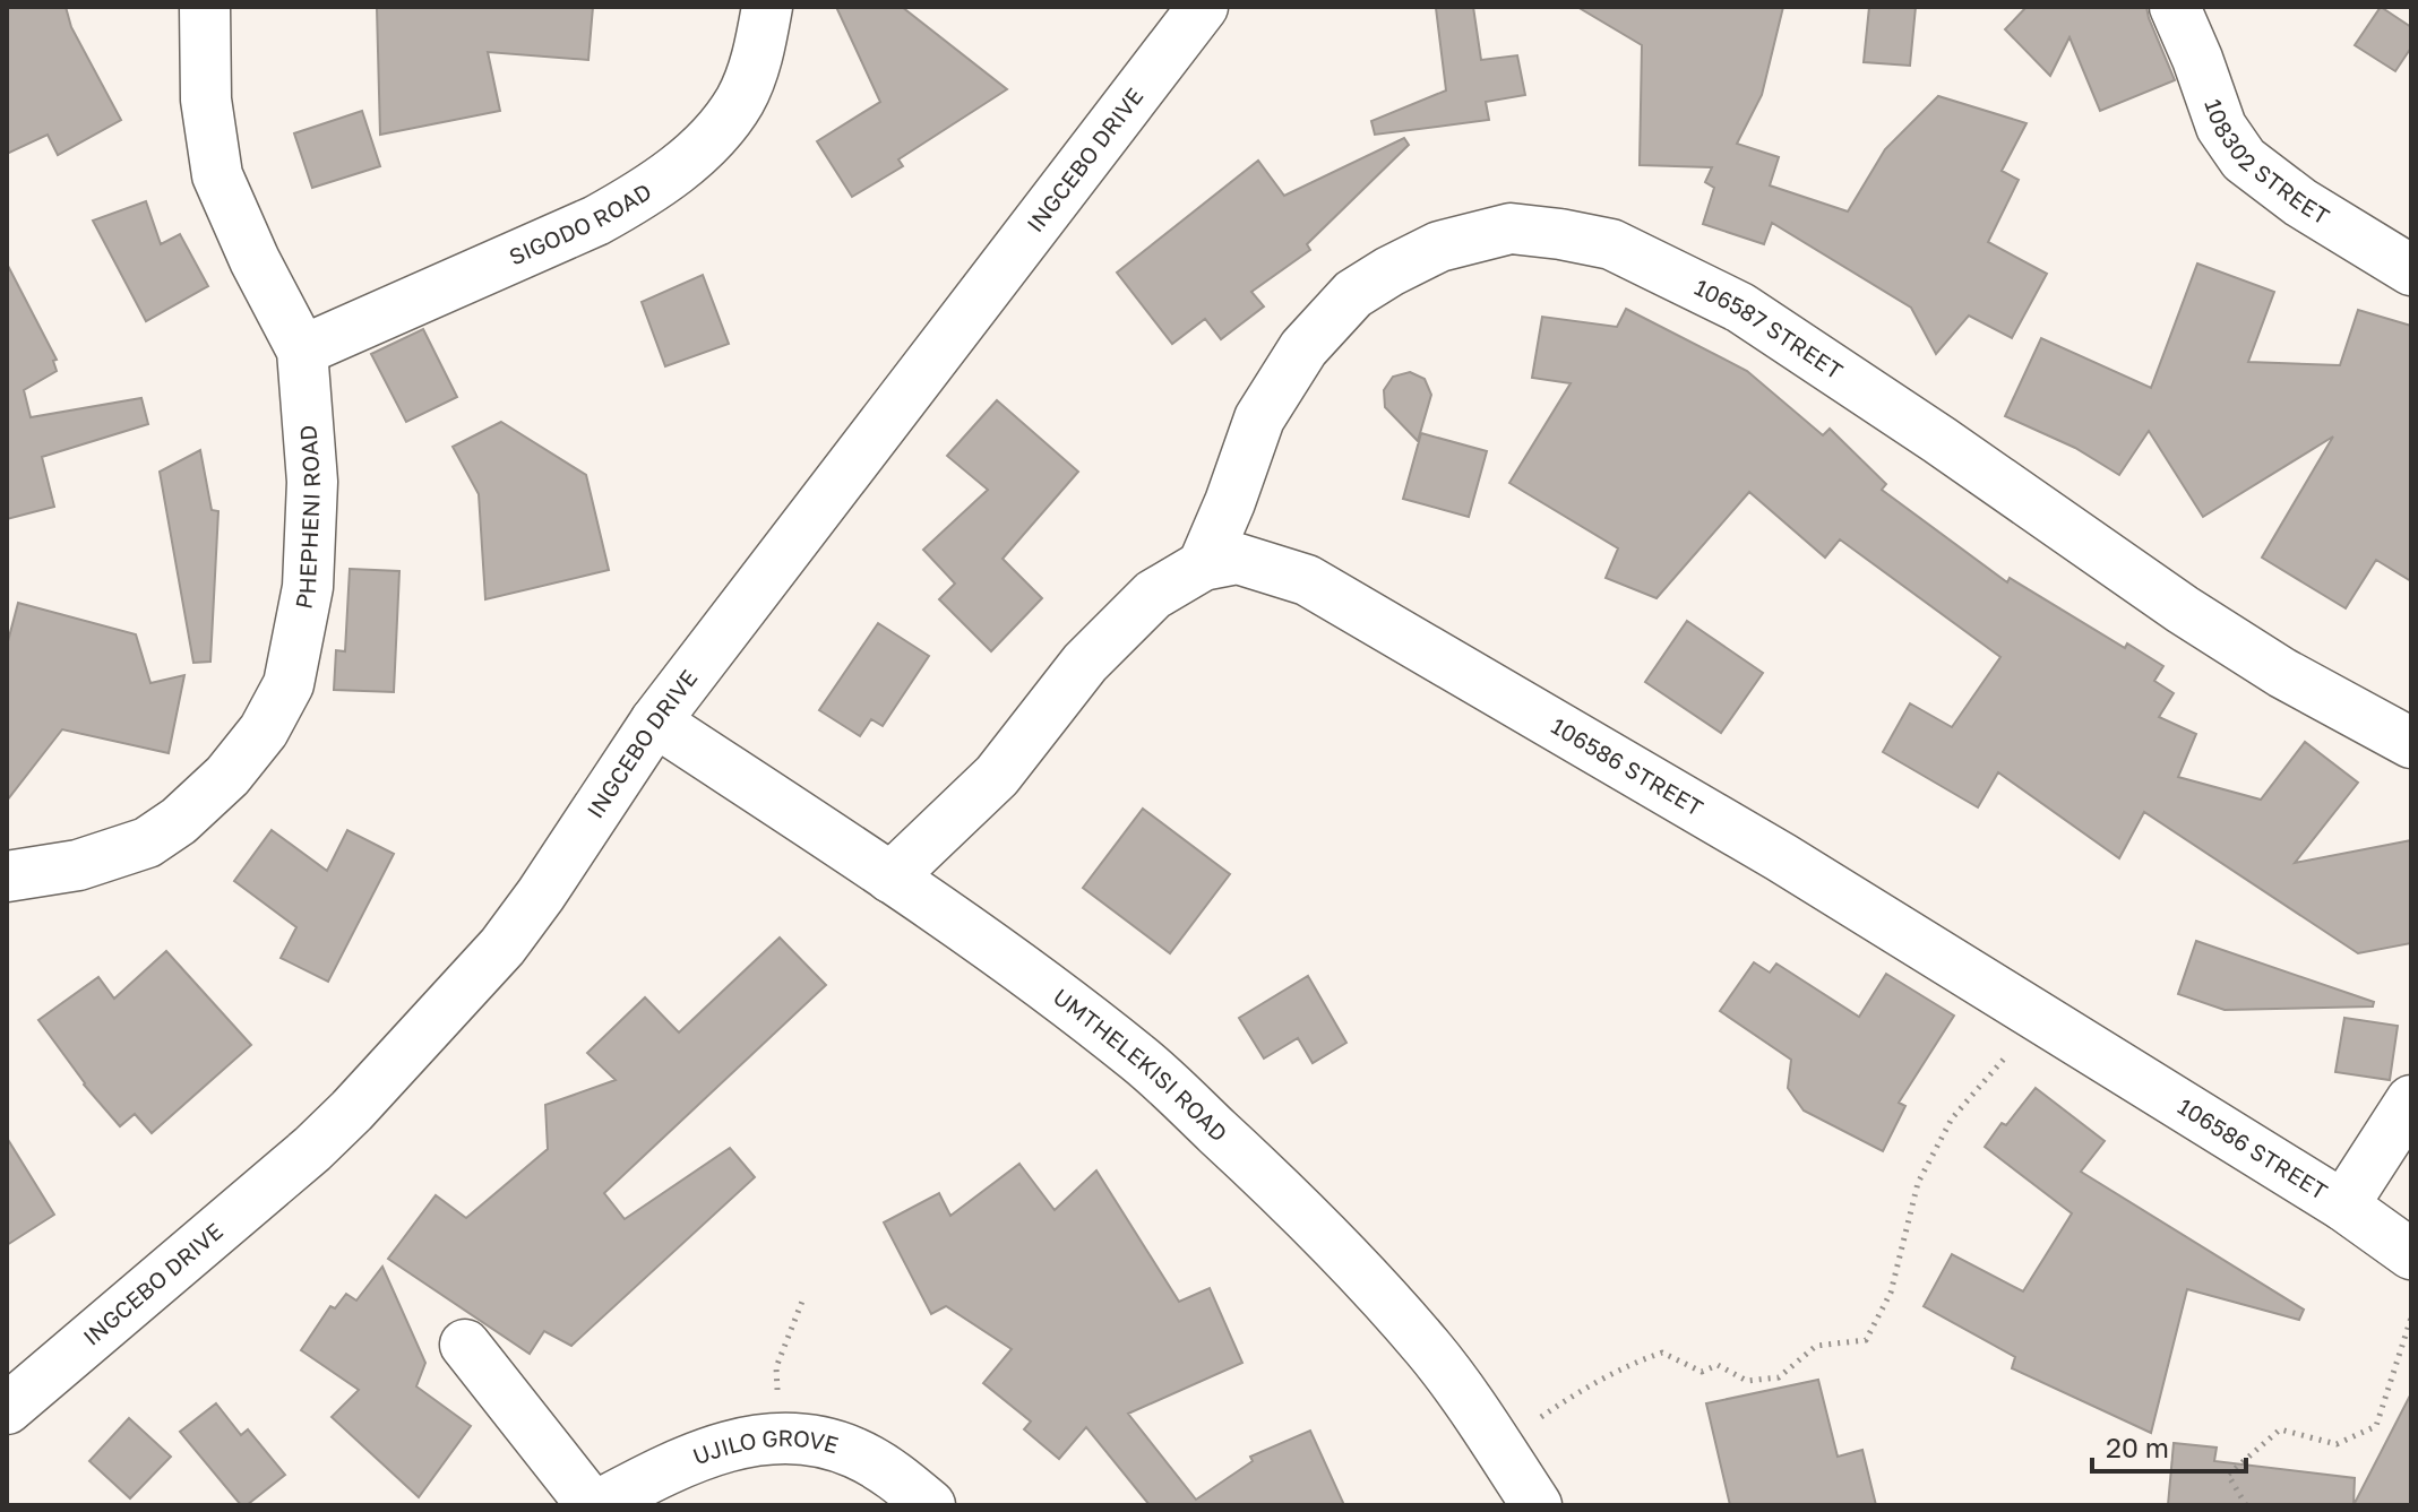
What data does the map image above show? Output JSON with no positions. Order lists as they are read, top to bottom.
{
  "streets": {
    "street": [
      "108302 STREET",
      "INGCEBO DRIVE",
      "SIGODO ROAD",
      "106587 STREET",
      "PHEPHENI ROAD",
      "106586 STREET",
      "UMTHELEKISI ROAD",
      "UJILO GROVE"
    ]
  },
  "crossings": [
    ["INGCEBO DRIVE", "UMTHELEKISI ROAD"],
    ["SIGODO ROAD", "PHEPHENI ROAD"],
    ["106587 STREET", "106586 STREET"],
    ["106586 STREET", "UMTHELEKISI ROAD"]
  ],
  "scale_bar": "20 m"
}
